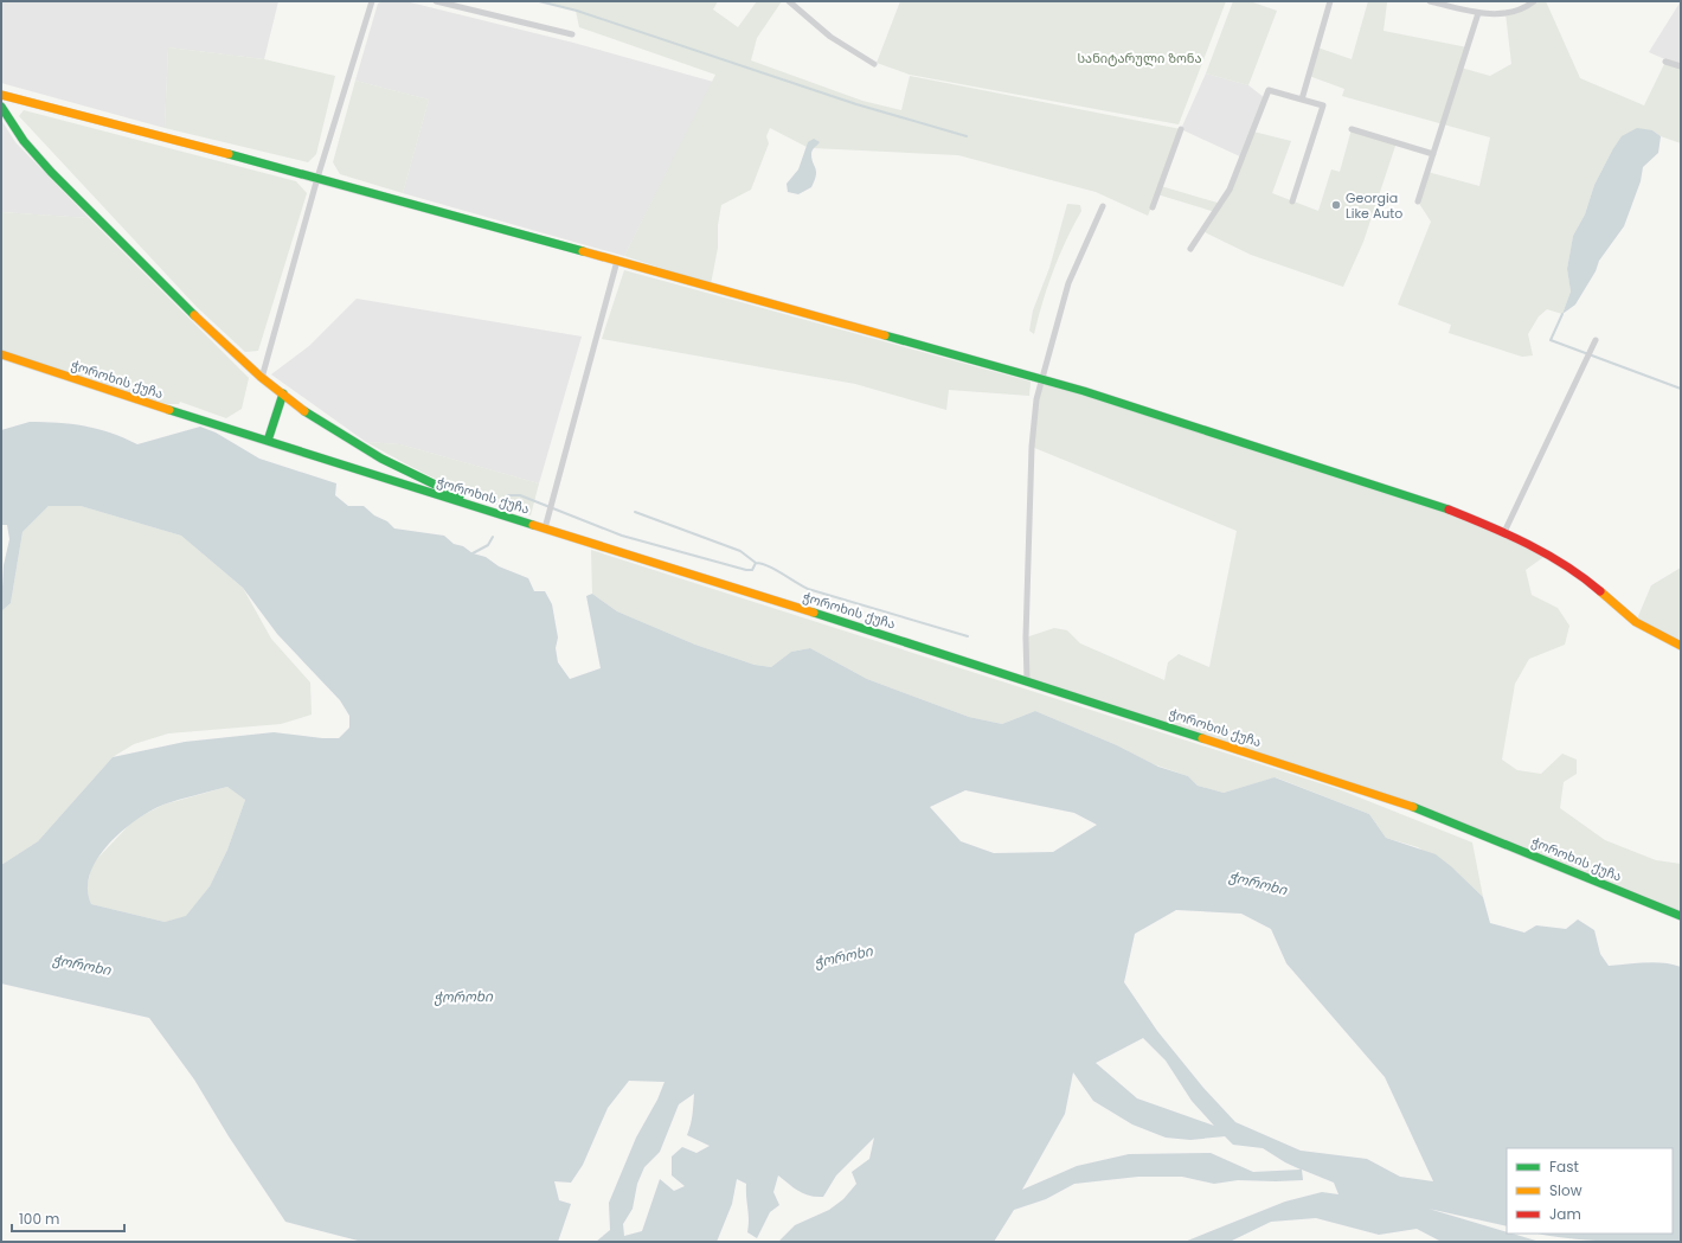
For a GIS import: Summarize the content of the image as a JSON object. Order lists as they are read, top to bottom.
{
  "streets": {
    "street": ["ჭოროხის ქუჩა"]
  },
  "water": ["ჭოროხი"],
  "parks": ["სანიტარული ზონა"],
  "places": ["Georgia Like Auto"],
  "legend": ["Fast", "Slow", "Jam"],
  "scale_bar": "100 m"
}
